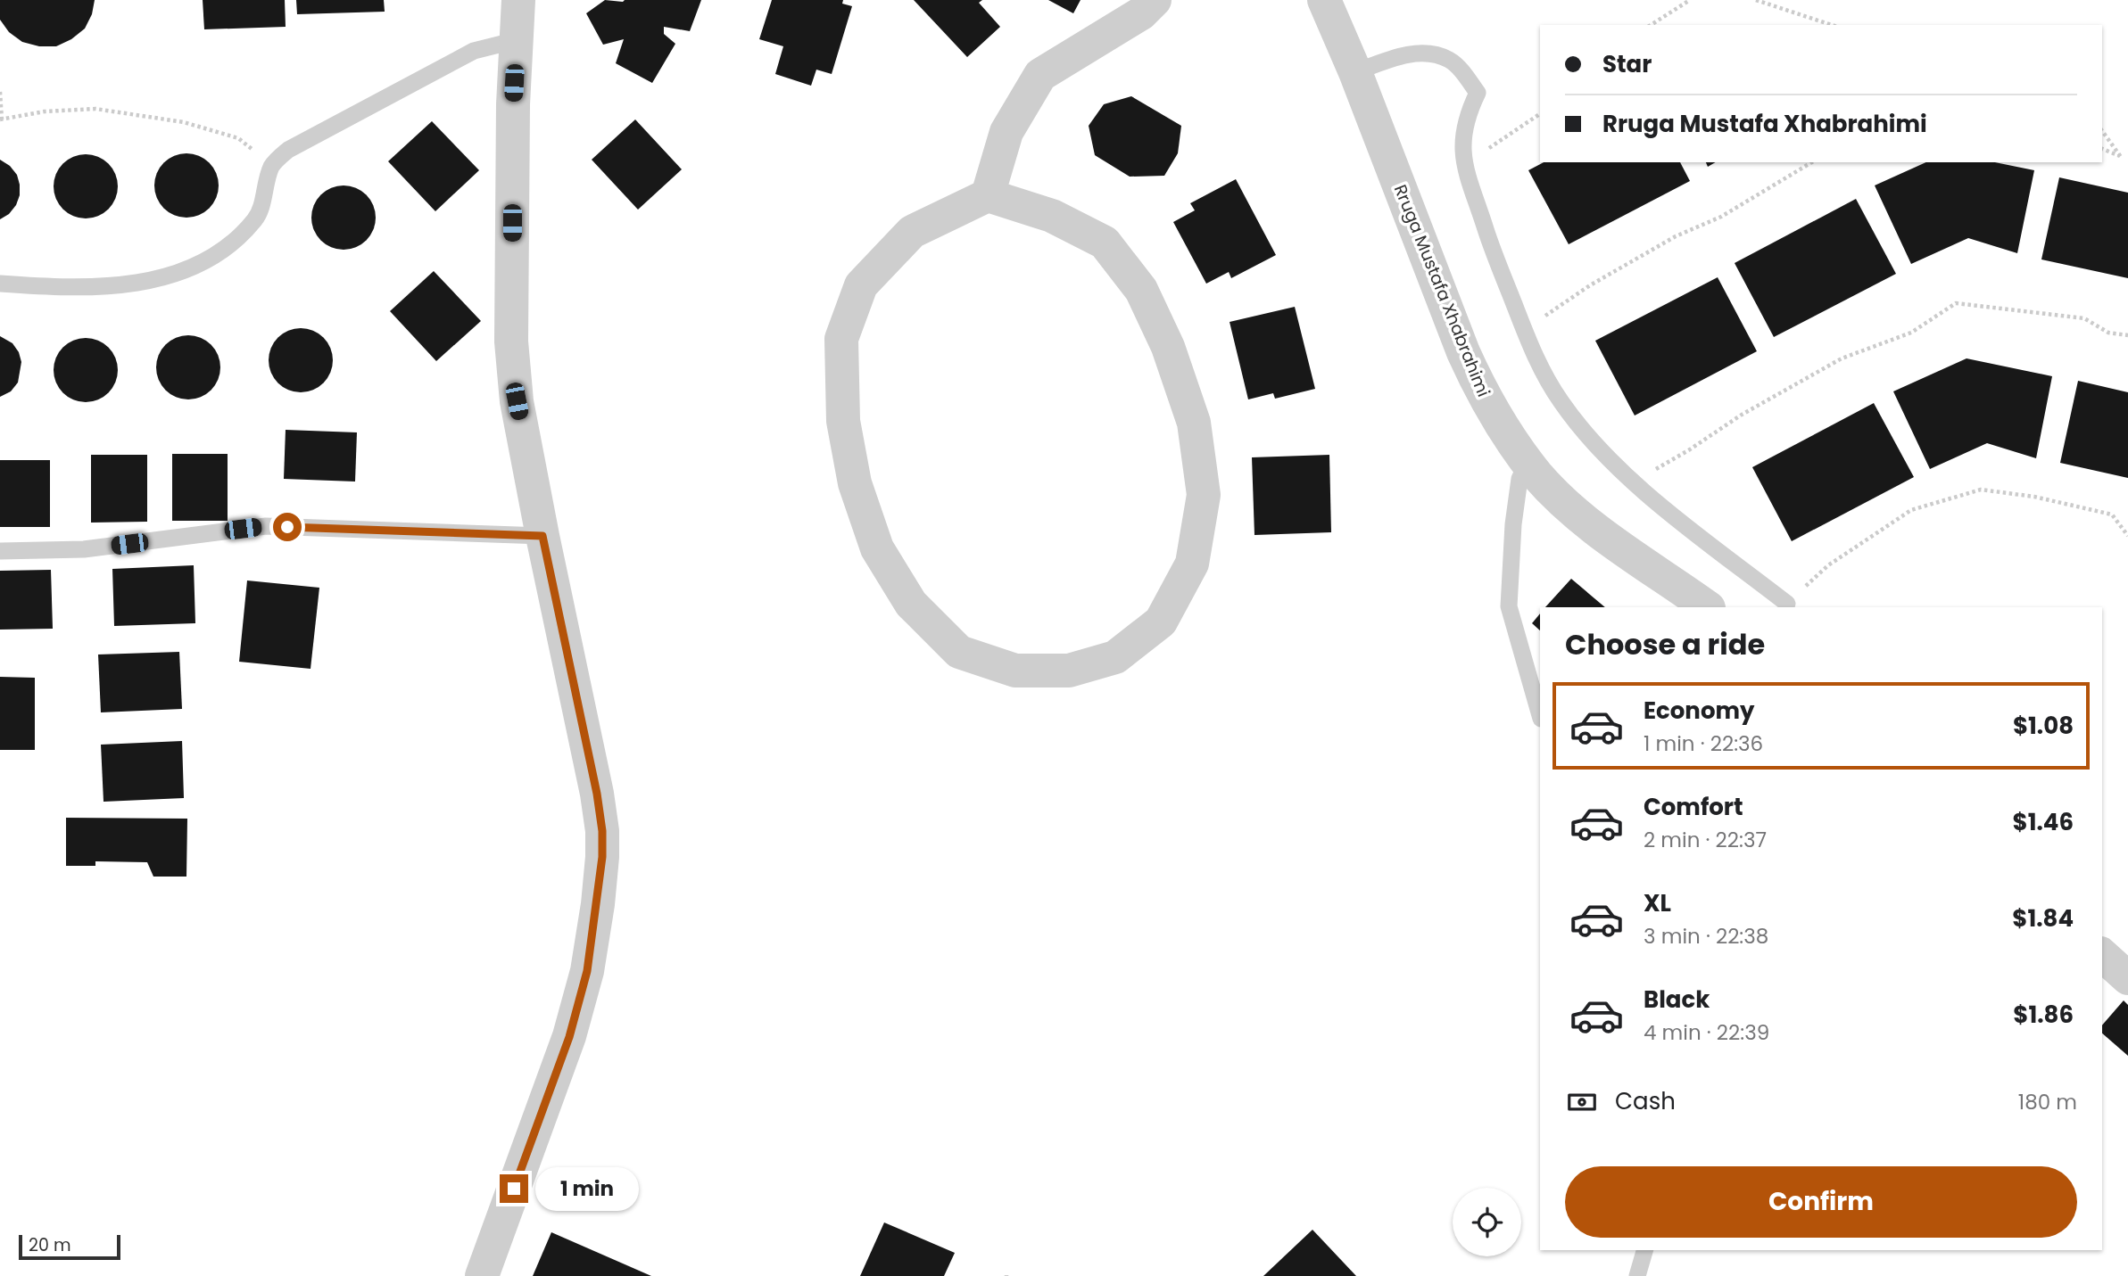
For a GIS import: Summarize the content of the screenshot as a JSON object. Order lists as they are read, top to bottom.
{
  "streets": {
    "street": ["Rruga Mustafa Xhabrahimi"]
  },
  "scale_bar": "20 m",
  "page": {
    "banner": ["Star", "Rruga Mustafa Xhabrahimi"],
    "heading": "Choose a ride",
    "list": [
      {
        "name": "Economy",
        "note": "1 min · 22:36",
        "value": "$1.08"
      },
      {
        "name": "Comfort",
        "note": "2 min · 22:37",
        "value": "$1.46"
      },
      {
        "name": "XL",
        "note": "3 min · 22:38",
        "value": "$1.84"
      },
      {
        "name": "Black",
        "note": "4 min · 22:39",
        "value": "$1.86"
      }
    ],
    "pay": ["Cash", "180 m"],
    "buttons": "Confirm",
    "bubble": "1 min",
    "scale": "20 m"
  }
}
